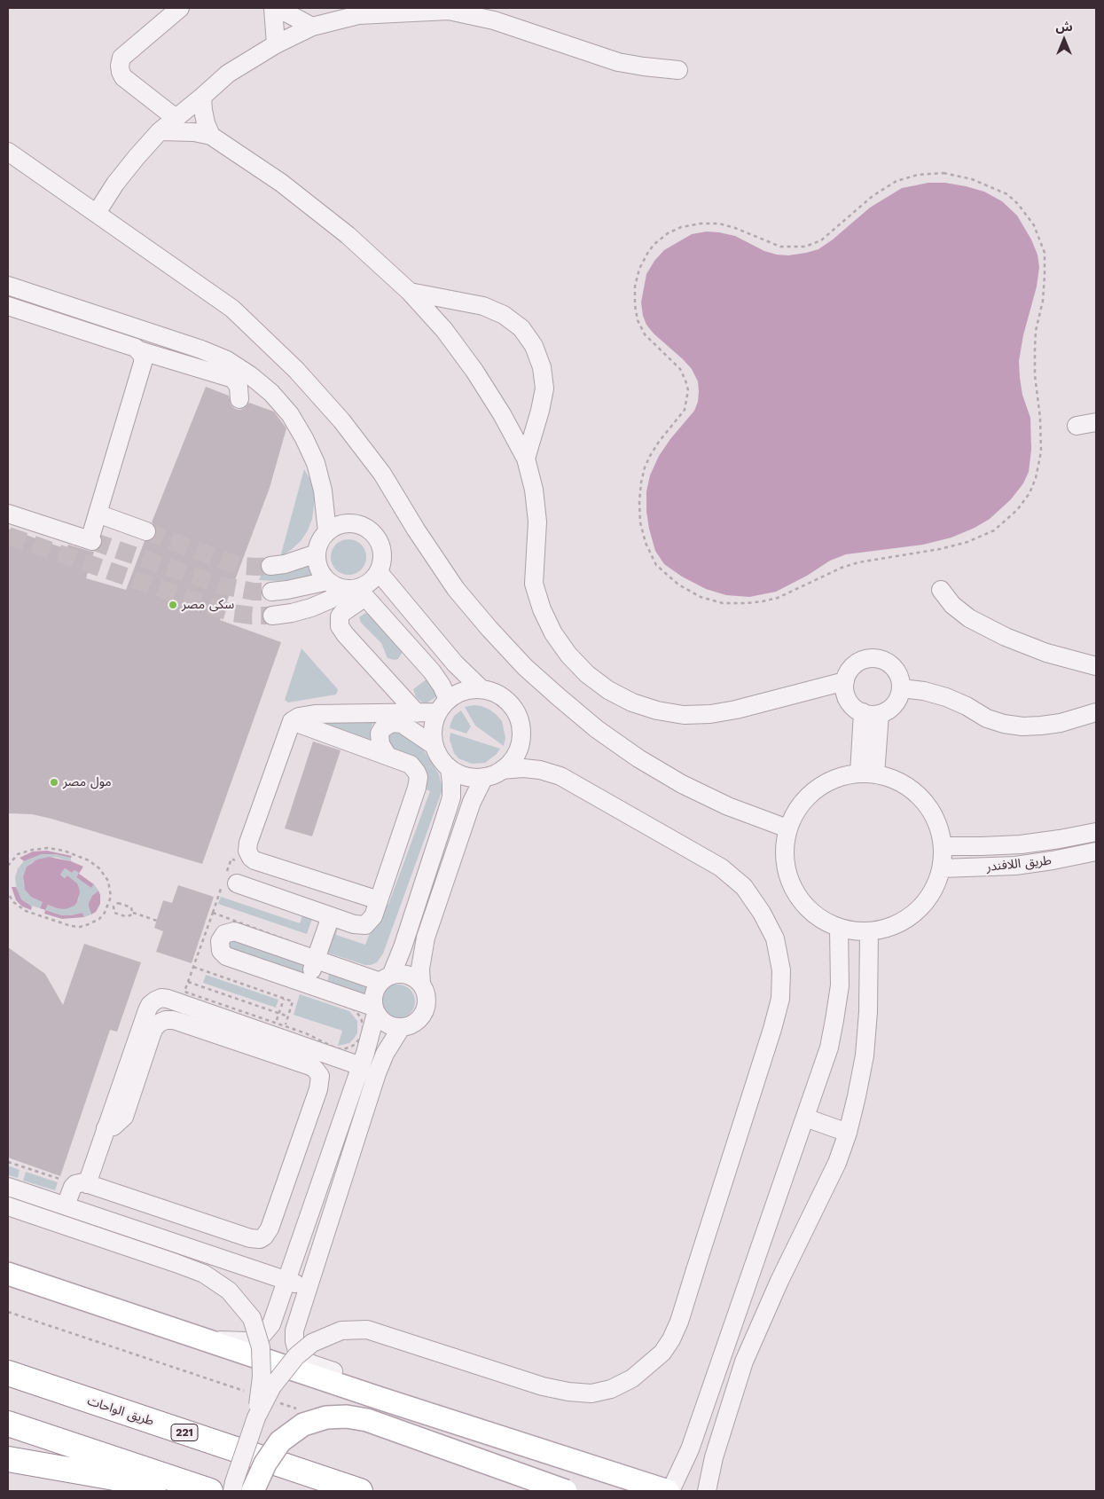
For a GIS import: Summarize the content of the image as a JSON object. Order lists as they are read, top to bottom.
{
  "streets": {
    "highway": ["طريق الواحات", "221"],
    "street": ["طريق اللافندر"]
  },
  "places": ["سكى مصر", "مول مصر"],
  "north": "top"
}
